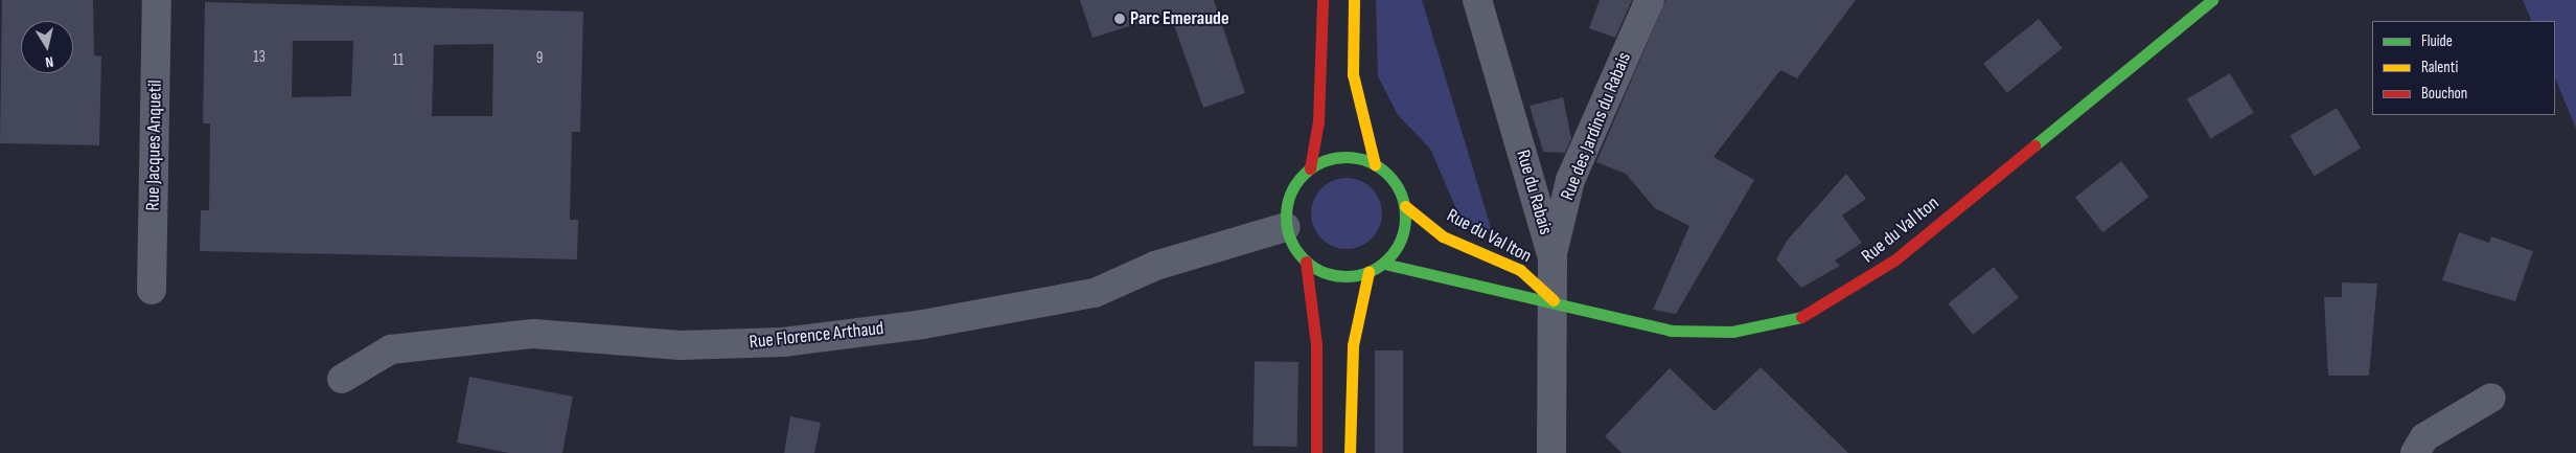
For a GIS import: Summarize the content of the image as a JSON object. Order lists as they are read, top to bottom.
{
  "streets": {
    "main road": ["Rue du Val Iton"],
    "street": [
      "Rue des Jardins du Rabais",
      "Rue Jacques Anquetil",
      "Rue du Rabais",
      "Rue Florence Arthaud"
    ]
  },
  "crossings": [
    ["Rue des Jardins du Rabais", "Rue du Rabais"],
    ["Rue du Rabais", "Rue du Val Iton"],
    ["Rue du Val Iton", "Rue Florence Arthaud"]
  ],
  "places": ["Parc Emeraude"],
  "house_numbers": ["13", "9", "11"],
  "legend": ["Fluide", "Ralenti", "Bouchon"],
  "north": "bottom"
}
